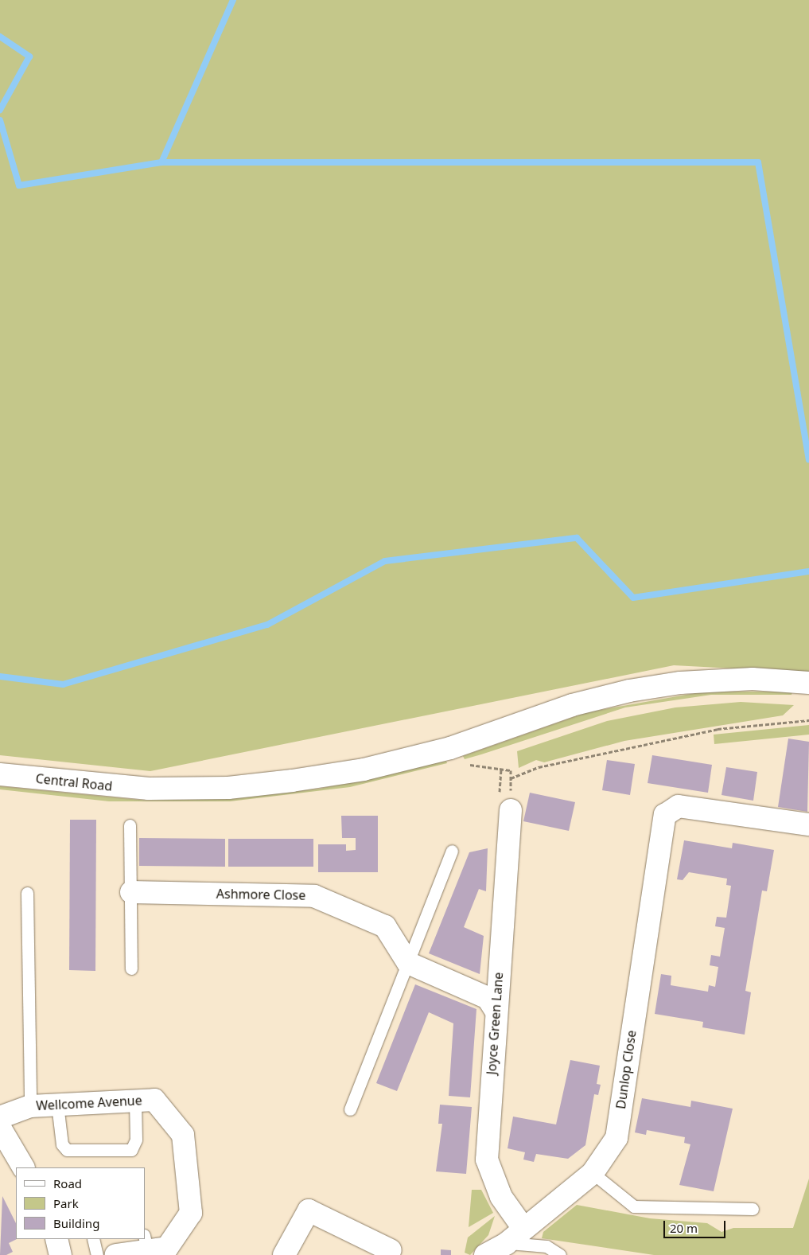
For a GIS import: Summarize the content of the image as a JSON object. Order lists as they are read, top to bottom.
{
  "streets": {
    "street": [
      "Central Road",
      "Ashmore Close",
      "Joyce Green Lane",
      "Dunlop Close",
      "Wellcome Avenue"
    ]
  },
  "crossings": [
    ["Joyce Green Lane", "Dunlop Close"]
  ],
  "legend": ["Road", "Park", "Building"],
  "scale_bar": "20 m"
}
